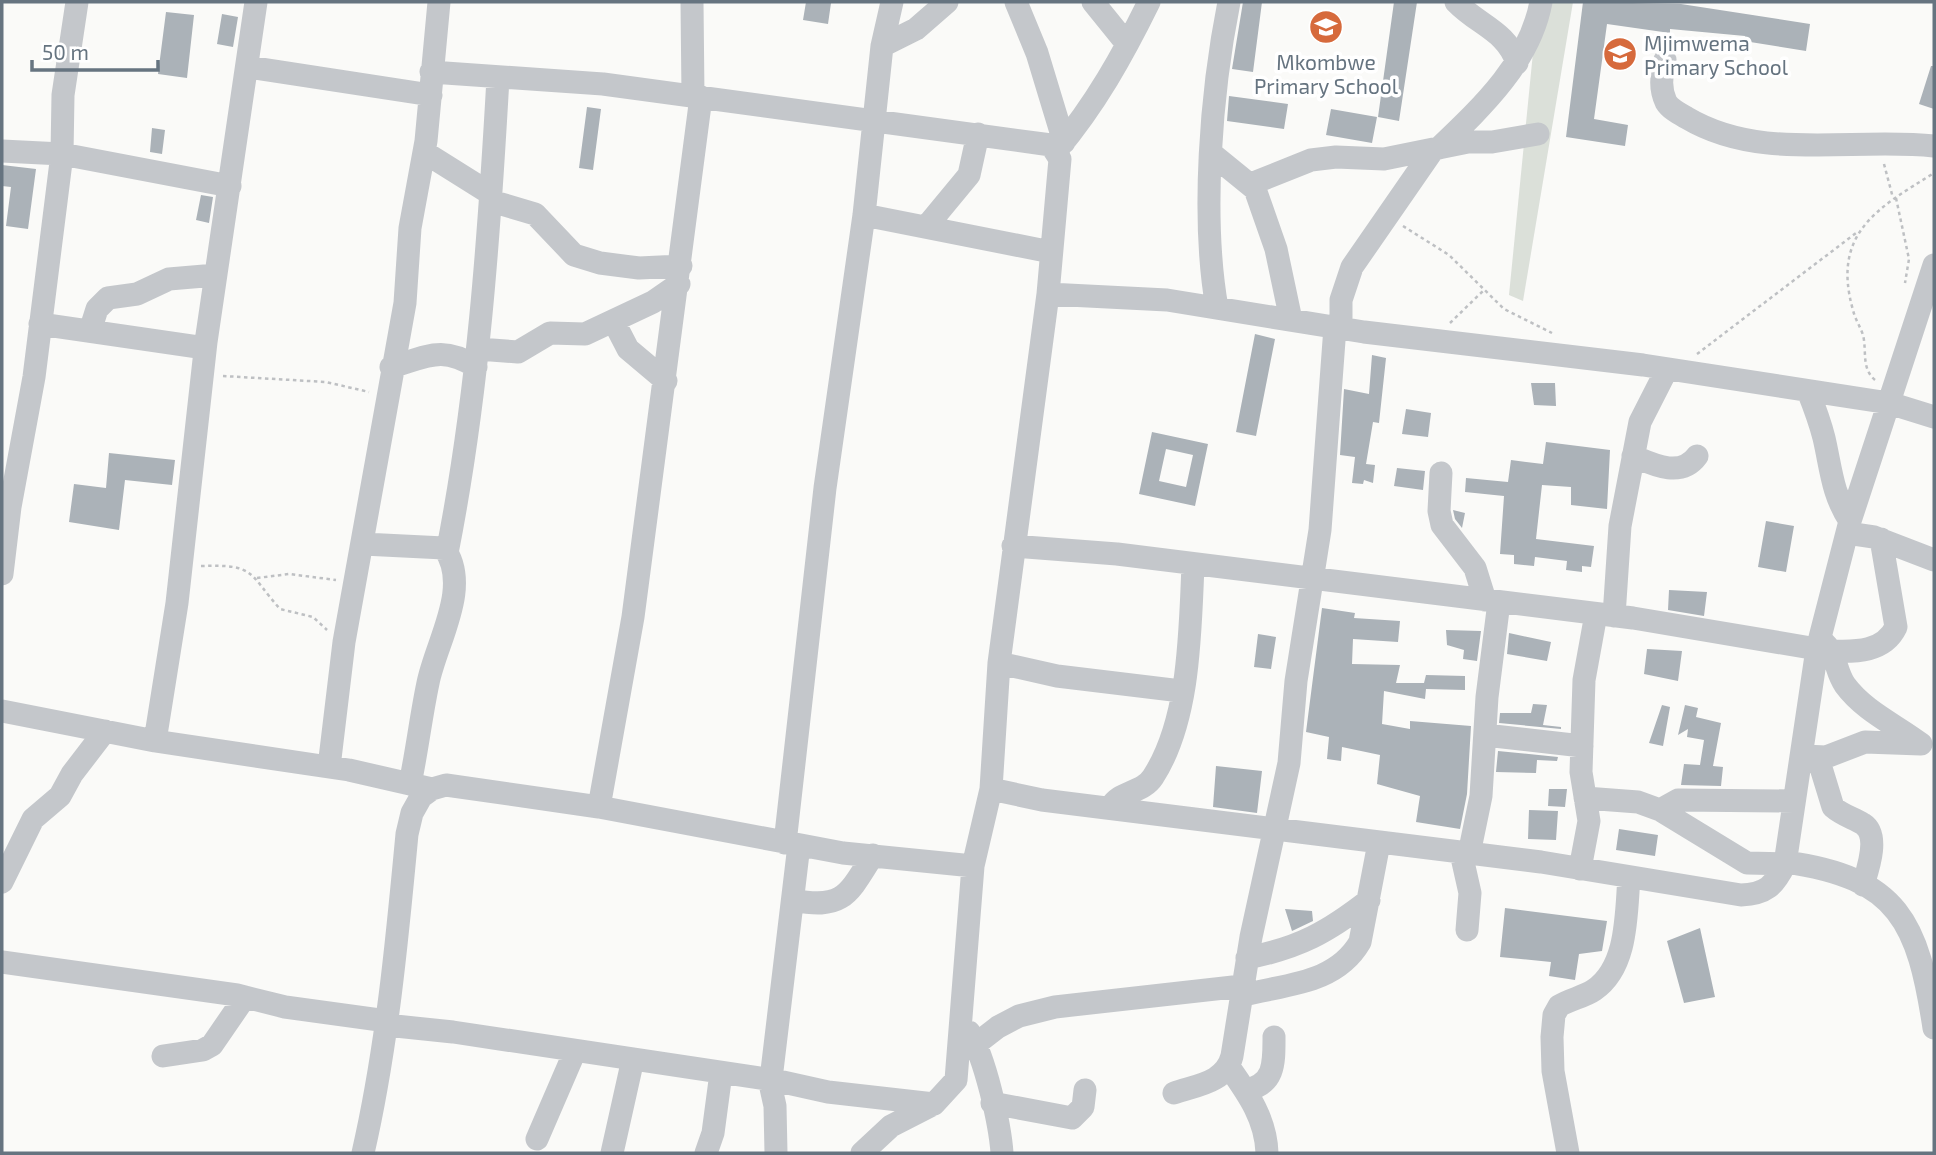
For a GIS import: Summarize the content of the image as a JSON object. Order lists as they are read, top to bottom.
{
  "places": {
    "school or university": ["Mkombwe Primary School", "Mjimwema Primary School"]
  },
  "scale_bar": "50 m"
}
